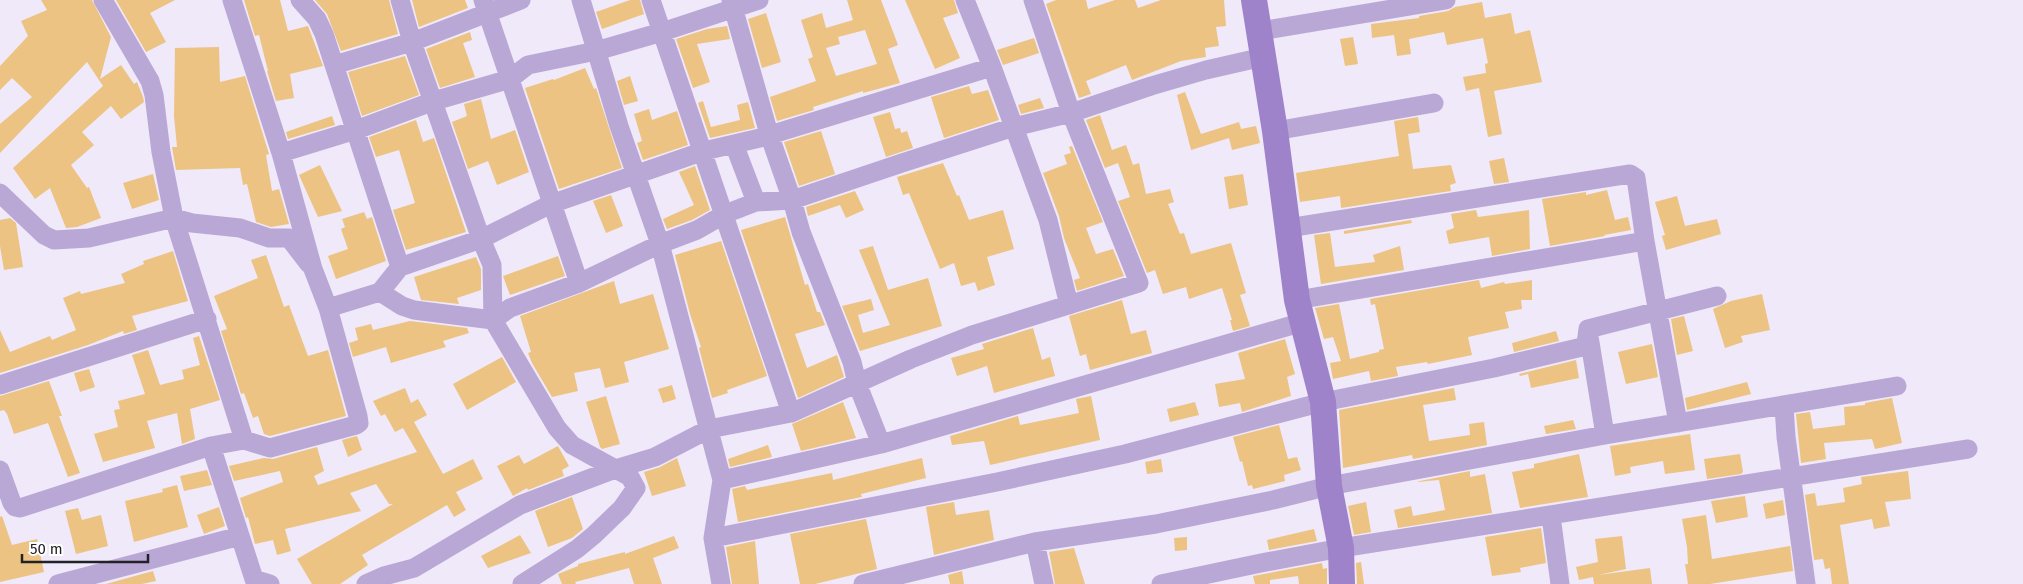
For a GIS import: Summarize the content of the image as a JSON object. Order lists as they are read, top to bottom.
{
  "scale_bar": "50 m"
}
